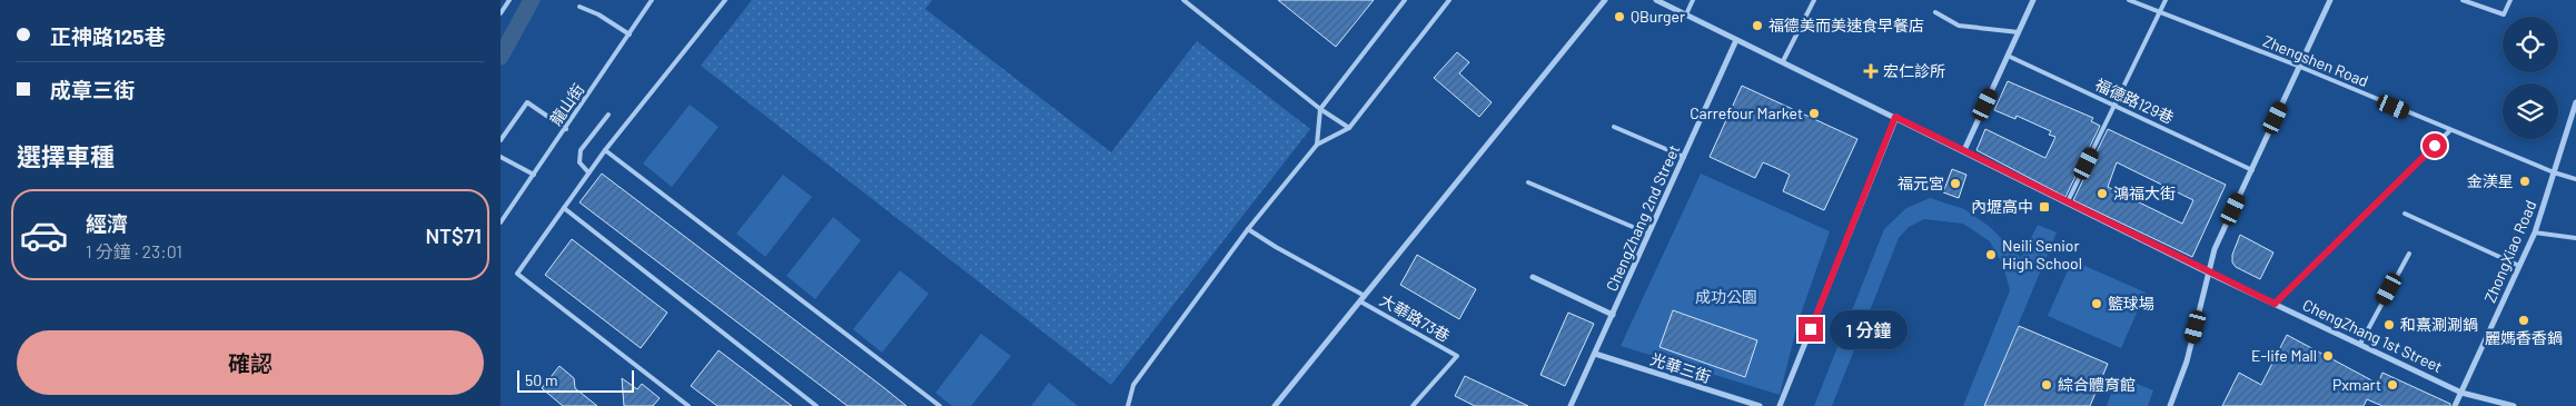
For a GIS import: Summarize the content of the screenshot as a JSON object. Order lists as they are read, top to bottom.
{
  "streets": {
    "street": [
      "ChengZhang 2nd Street",
      "ZhongXiao Road",
      "ChengZhang 1st Street",
      "光華三街"
    ],
    "lane": [
      "Zhengshen Road",
      "福德路129巷",
      "龍山街",
      "大華路73巷"
    ]
  },
  "crossings": [
    ["Zhengshen Road", "ZhongXiao Road"],
    ["ChengZhang 2nd Street", "ChengZhang 1st Street"],
    ["ChengZhang 2nd Street", "光華三街"],
    ["ZhongXiao Road", "ChengZhang 1st Street"]
  ],
  "parks": ["成功公園"],
  "places": {
    "other": [
      "QBurger",
      "福德美而美速食早餐店",
      "Carrefour Market",
      "金渼星",
      "福元宮",
      "鴻福大街",
      "Neili Senior High School",
      "籃球場",
      "麗媽香香鍋",
      "和熹涮涮鍋",
      "E-life Mall",
      "綜合體育館",
      "Pxmart"
    ],
    "health": ["宏仁診所"],
    "transit": ["內壢高中"]
  },
  "scale_bar": "50 m",
  "page": {
    "banner": ["正神路125巷", "成章三街"],
    "heading": "選擇車種",
    "list": [
      {
        "name": "經濟",
        "note": "1 分鐘 · 23:01",
        "value": "NT$71"
      }
    ],
    "bubble": "1 分鐘",
    "buttons": "確認",
    "scale": "50 m"
  }
}
